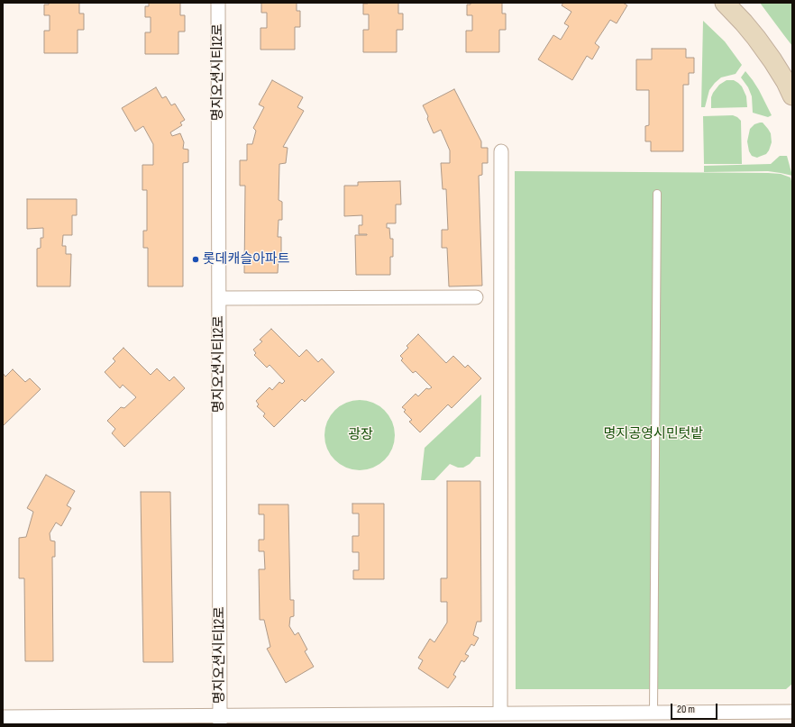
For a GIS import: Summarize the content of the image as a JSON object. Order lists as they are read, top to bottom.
{
  "streets": {
    "street": ["명지오션시티12로"]
  },
  "parks": ["명지공영시민텃밭", "광장"],
  "places": ["롯데캐슬아파트"],
  "scale_bar": "20 m"
}
